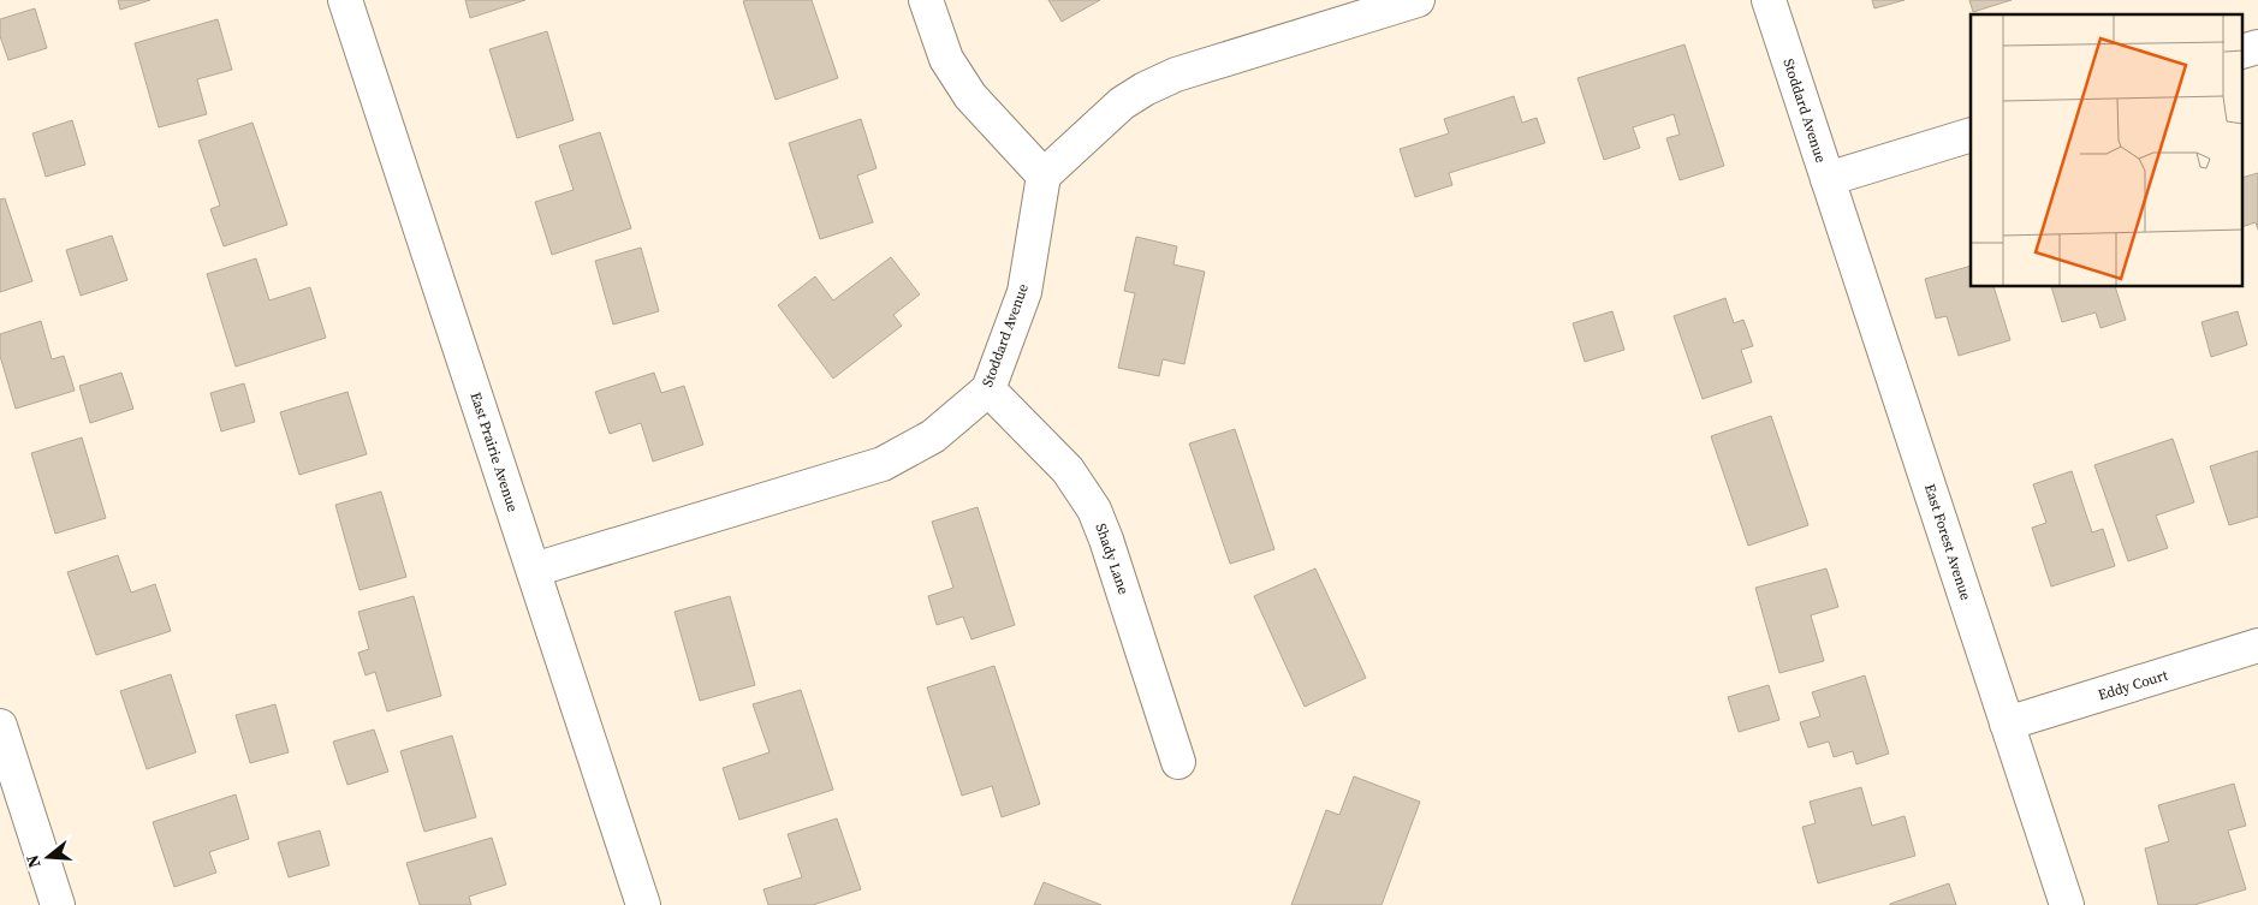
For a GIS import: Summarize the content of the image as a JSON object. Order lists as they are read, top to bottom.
{
  "streets": {
    "street": [
      "Stoddard Avenue",
      "East Prairie Avenue",
      "East Forest Avenue",
      "Shady Lane",
      "Eddy Court"
    ]
  },
  "crossings": [
    ["Stoddard Avenue", "East Prairie Avenue"],
    ["Stoddard Avenue", "East Forest Avenue"],
    ["Stoddard Avenue", "Shady Lane"],
    ["East Forest Avenue", "Eddy Court"]
  ],
  "north": "left"
}
